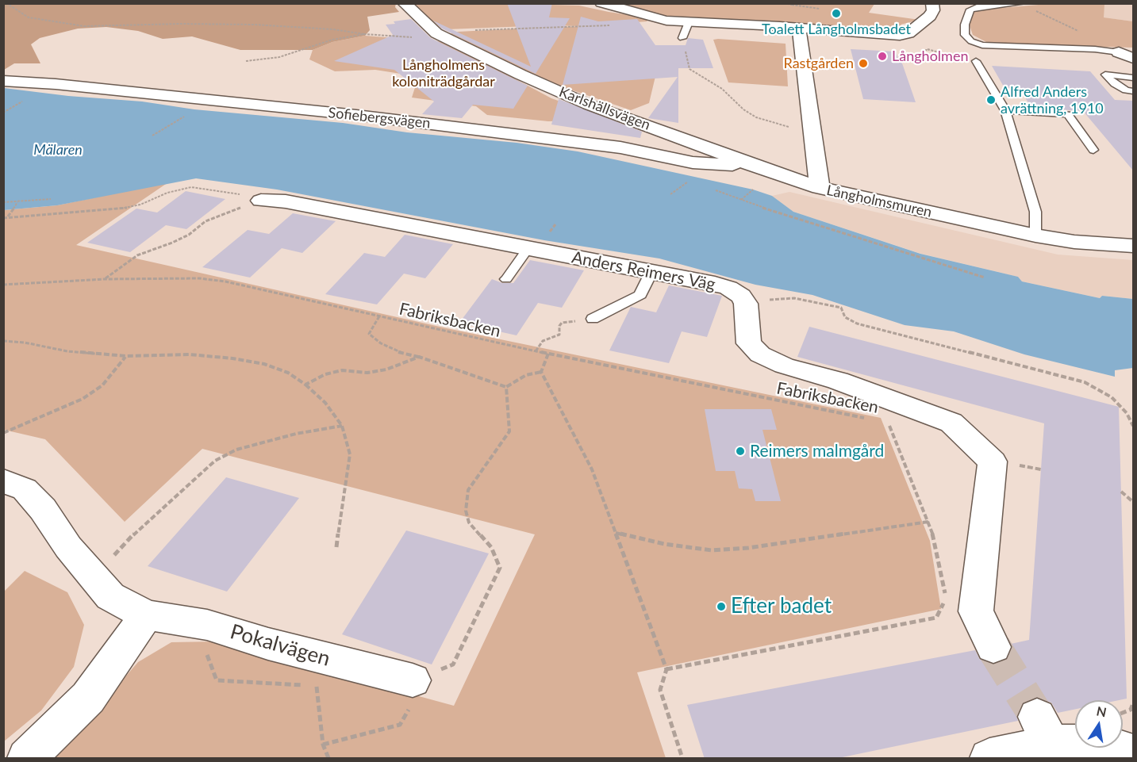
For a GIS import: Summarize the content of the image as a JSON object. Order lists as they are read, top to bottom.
{
  "streets": {
    "street": [
      "Karlshällsvägen",
      "Sofiebergsvägen",
      "Långholmsmuren",
      "Anders Reimers Väg",
      "Pokalvägen"
    ],
    "path": ["Fabriksbacken"]
  },
  "crossings": [
    ["Karlshällsvägen", "Sofiebergsvägen"],
    ["Karlshällsvägen", "Långholmsmuren"]
  ],
  "water": ["Mälaren"],
  "parks": ["Långholmens koloniträdgårdar"],
  "places": [
    "Toalett Långholmsbadet",
    "Långholmen",
    "Rastgården",
    "Alfred Anders avrättning, 1910",
    "Reimers malmgård",
    "Efter badet"
  ],
  "north": "top"
}
